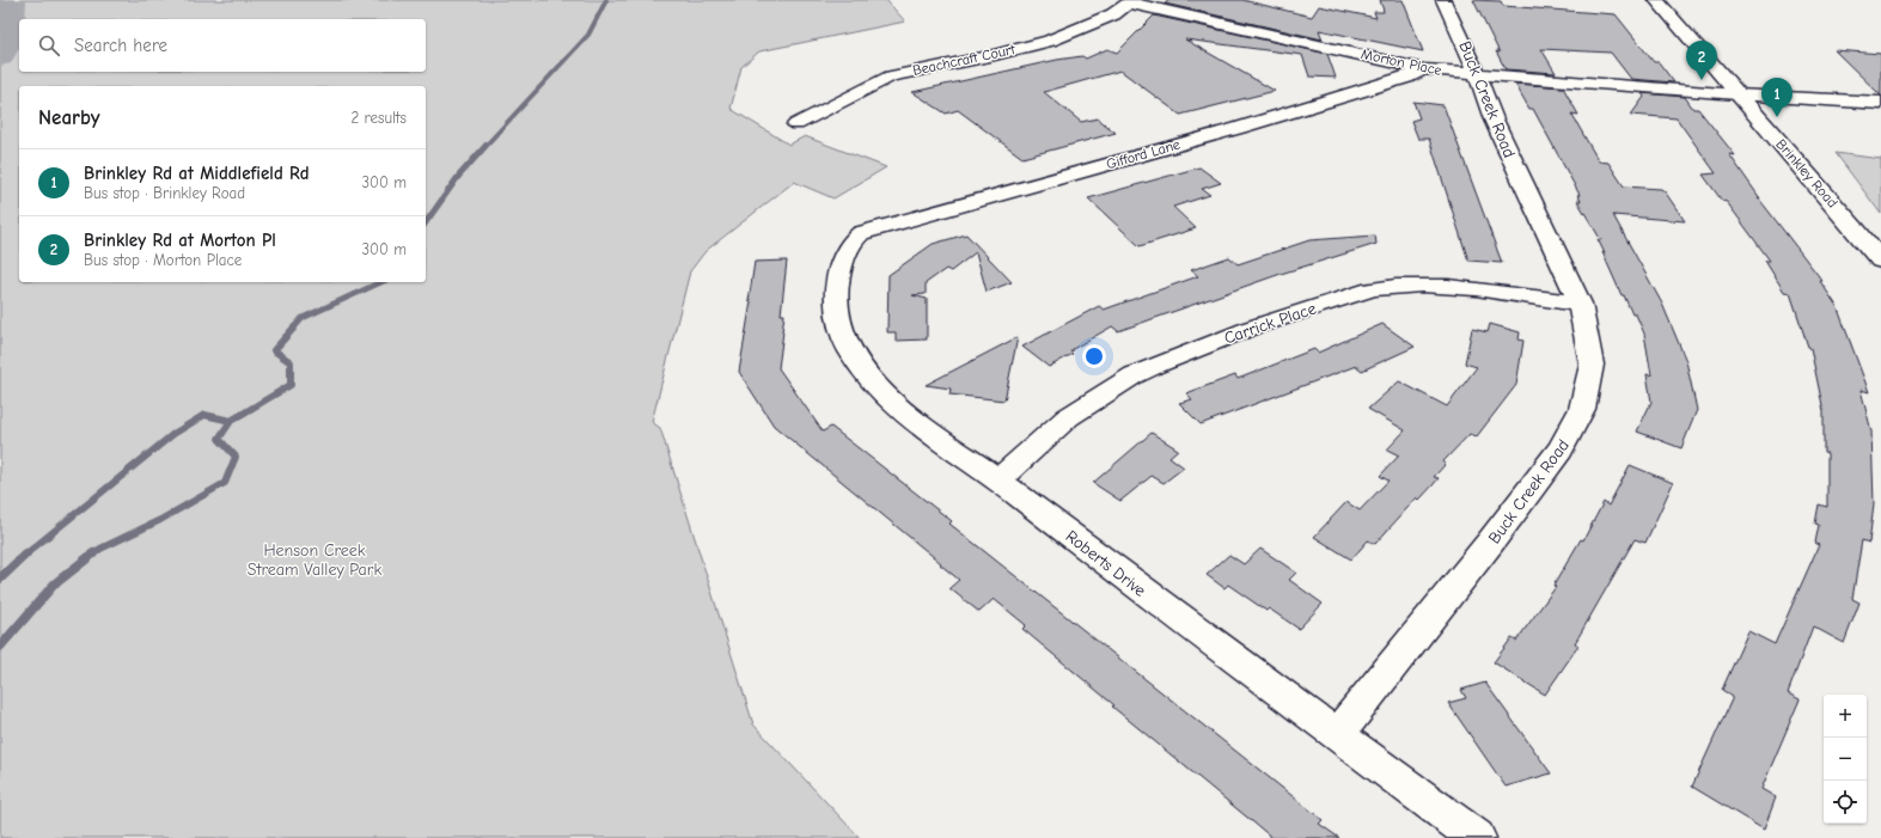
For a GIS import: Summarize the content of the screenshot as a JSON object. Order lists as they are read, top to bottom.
{
  "streets": {
    "street": [
      "Beachcraft Court",
      "Morton Place",
      "Buck Creek Road",
      "Gifford Lane",
      "Brinkley Road",
      "Carrick Place",
      "Roberts Drive"
    ]
  },
  "crossings": [
    ["Beachcraft Court", "Morton Place"],
    ["Morton Place", "Buck Creek Road"],
    ["Morton Place", "Gifford Lane"],
    ["Morton Place", "Brinkley Road"],
    ["Buck Creek Road", "Carrick Place"],
    ["Buck Creek Road", "Roberts Drive"],
    ["Gifford Lane", "Roberts Drive"],
    ["Carrick Place", "Roberts Drive"]
  ],
  "parks": ["Henson Creek Stream Valley Park"],
  "page": {
    "search": "Search here",
    "pins": ["2", "1"],
    "heading": ["Nearby", "2 results"],
    "list": [
      {
        "mark": "1",
        "name": "Brinkley Rd at Middlefield Rd",
        "note": "Bus stop · Brinkley Road",
        "value": "300 m"
      },
      {
        "mark": "2",
        "name": "Brinkley Rd at Morton Pl",
        "note": "Bus stop · Morton Place",
        "value": "300 m"
      }
    ],
    "map_buttons": ["+", "−"]
  }
}
